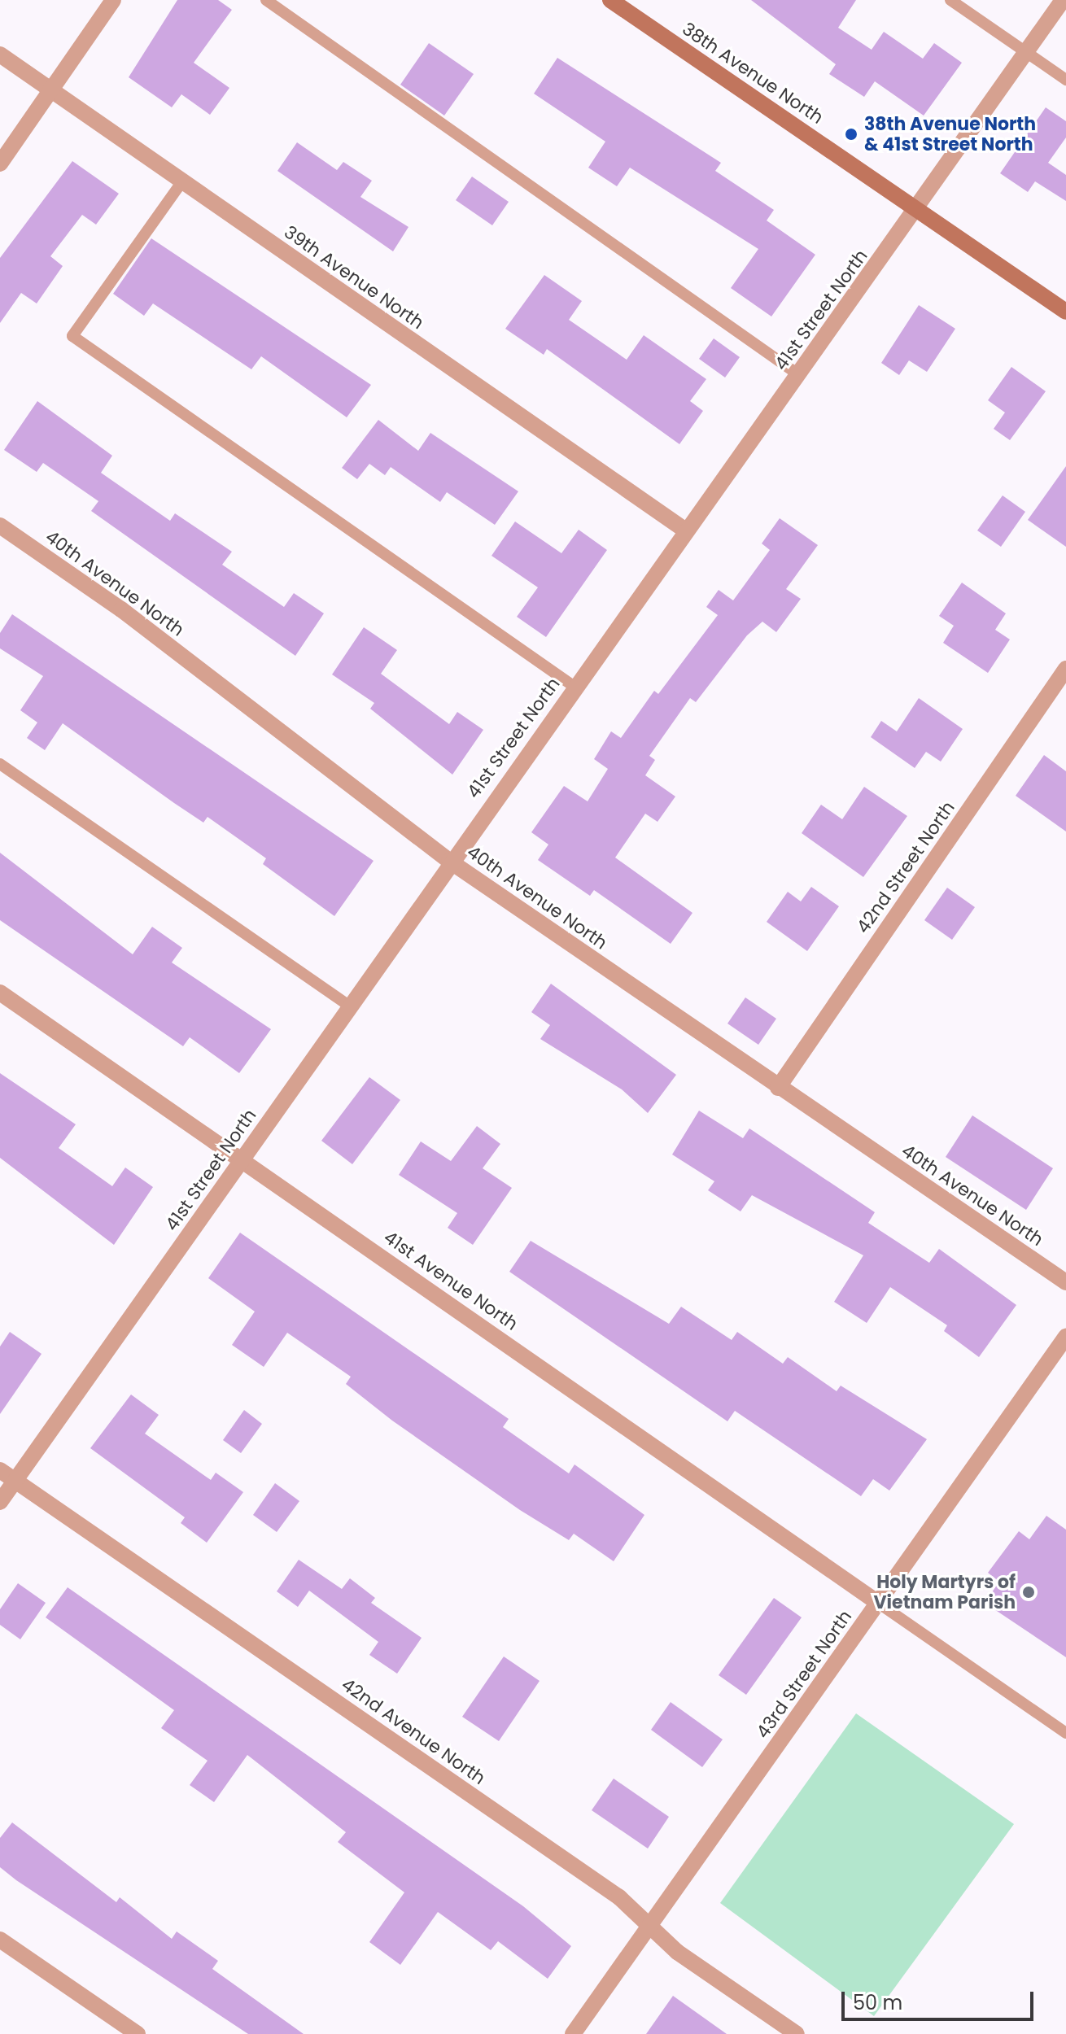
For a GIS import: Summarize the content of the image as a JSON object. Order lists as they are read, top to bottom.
{
  "streets": {
    "main road": ["38th Avenue North"],
    "street": [
      "39th Avenue North",
      "41st Street North",
      "40th Avenue North",
      "42nd Street North",
      "41st Avenue North",
      "43rd Street North",
      "42nd Avenue North"
    ]
  },
  "crossings": [
    ["38th Avenue North", "41st Street North"],
    ["39th Avenue North", "41st Street North"],
    ["41st Street North", "40th Avenue North"],
    ["41st Street North", "41st Avenue North"],
    ["41st Street North", "42nd Avenue North"],
    ["40th Avenue North", "42nd Street North"],
    ["41st Avenue North", "43rd Street North"],
    ["43rd Street North", "42nd Avenue North"]
  ],
  "places": ["38th Avenue North & 41st Street North", "Holy Martyrs of Vietnam Parish"],
  "scale_bar": "50 m"
}
